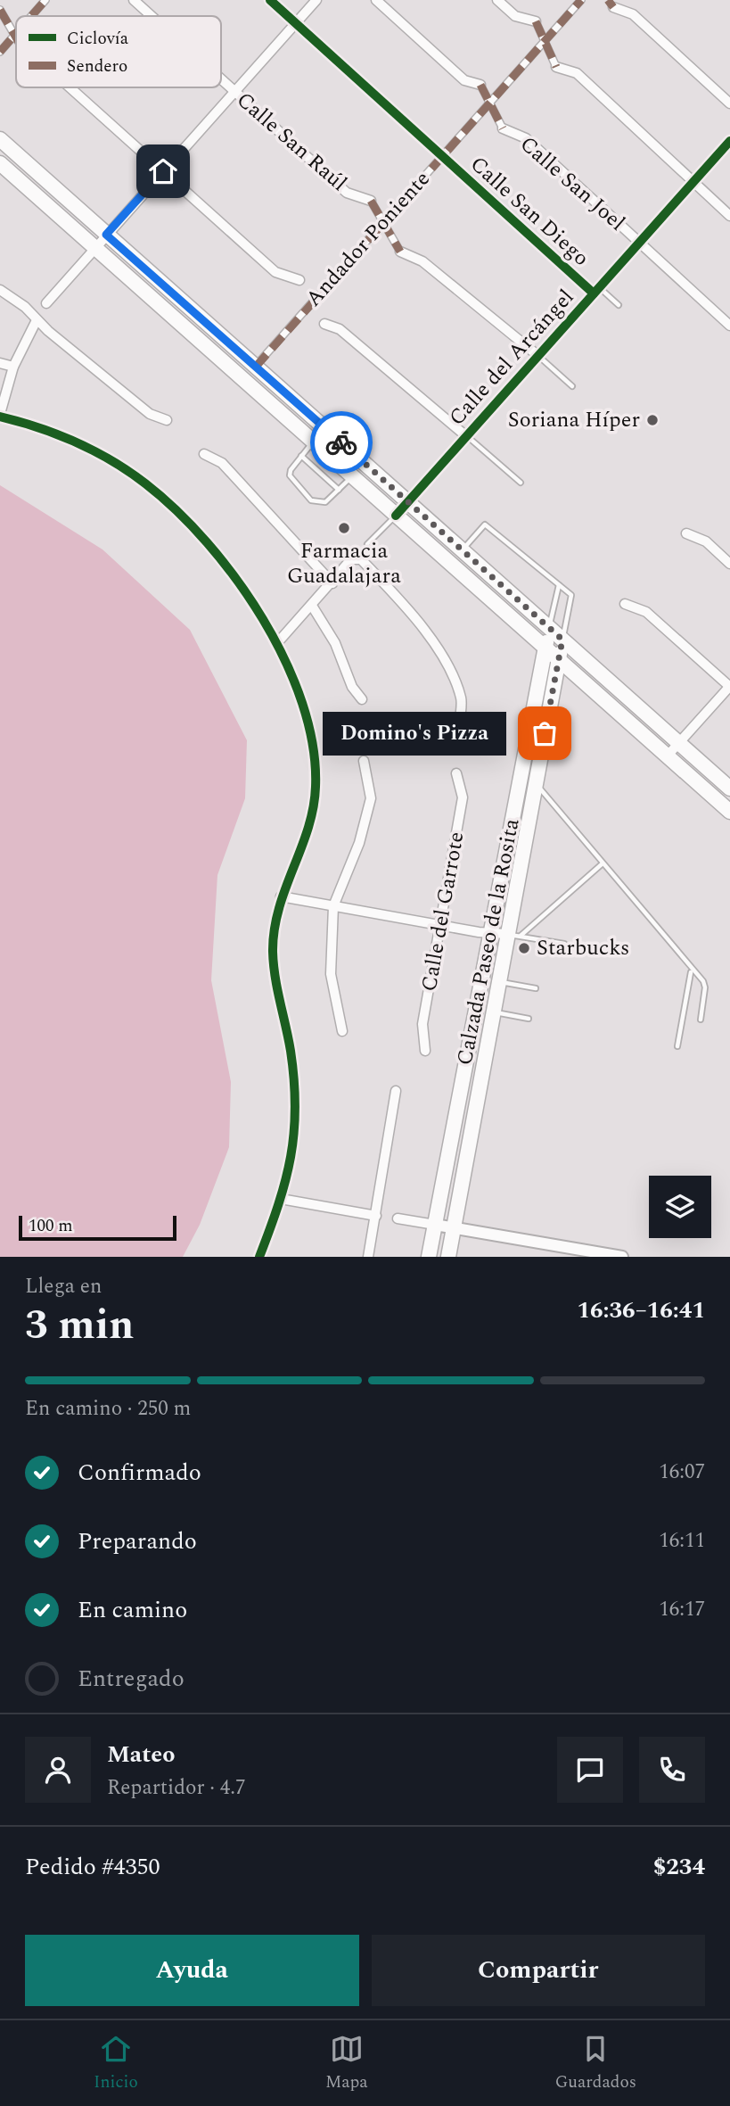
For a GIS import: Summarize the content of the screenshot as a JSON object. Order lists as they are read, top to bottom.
{
  "streets": {
    "main road": ["Calzada Paseo de la Rosita"],
    "street": [
      "Calle San Raúl",
      "Calle San Joel",
      "Calle San Diego",
      "Andador Poniente",
      "Calle del Arcángel",
      "Calle del Garrote"
    ]
  },
  "crossings": [
    ["Calle San Joel", "Calle del Arcángel"],
    ["Calle San Diego", "Andador Poniente"],
    ["Calle San Diego", "Calle del Arcángel"]
  ],
  "places": [
    "Soriana Híper",
    "Farmacia Guadalajara",
    "Domino's Pizza",
    "Starbucks"
  ],
  "legend": ["Ciclovía", "Sendero"],
  "scale_bar": "100 m",
  "page": {
    "bubble": "Domino's Pizza",
    "scale": "100 m",
    "heading": ["3 min", "Llega en", "16:36–16:41"],
    "panel": [
      "Mateo",
      "Repartidor · 4.7",
      "Pedido #4350",
      "$234"
    ],
    "bar": "En camino · 250 m",
    "list": [
      ["Confirmado", "16:07"],
      ["Preparando", "16:11"],
      ["En camino", "16:17"],
      "Entregado"
    ],
    "buttons": ["Ayuda", "Compartir"],
    "tabs": ["Inicio", "Mapa", "Guardados"]
  }
}
